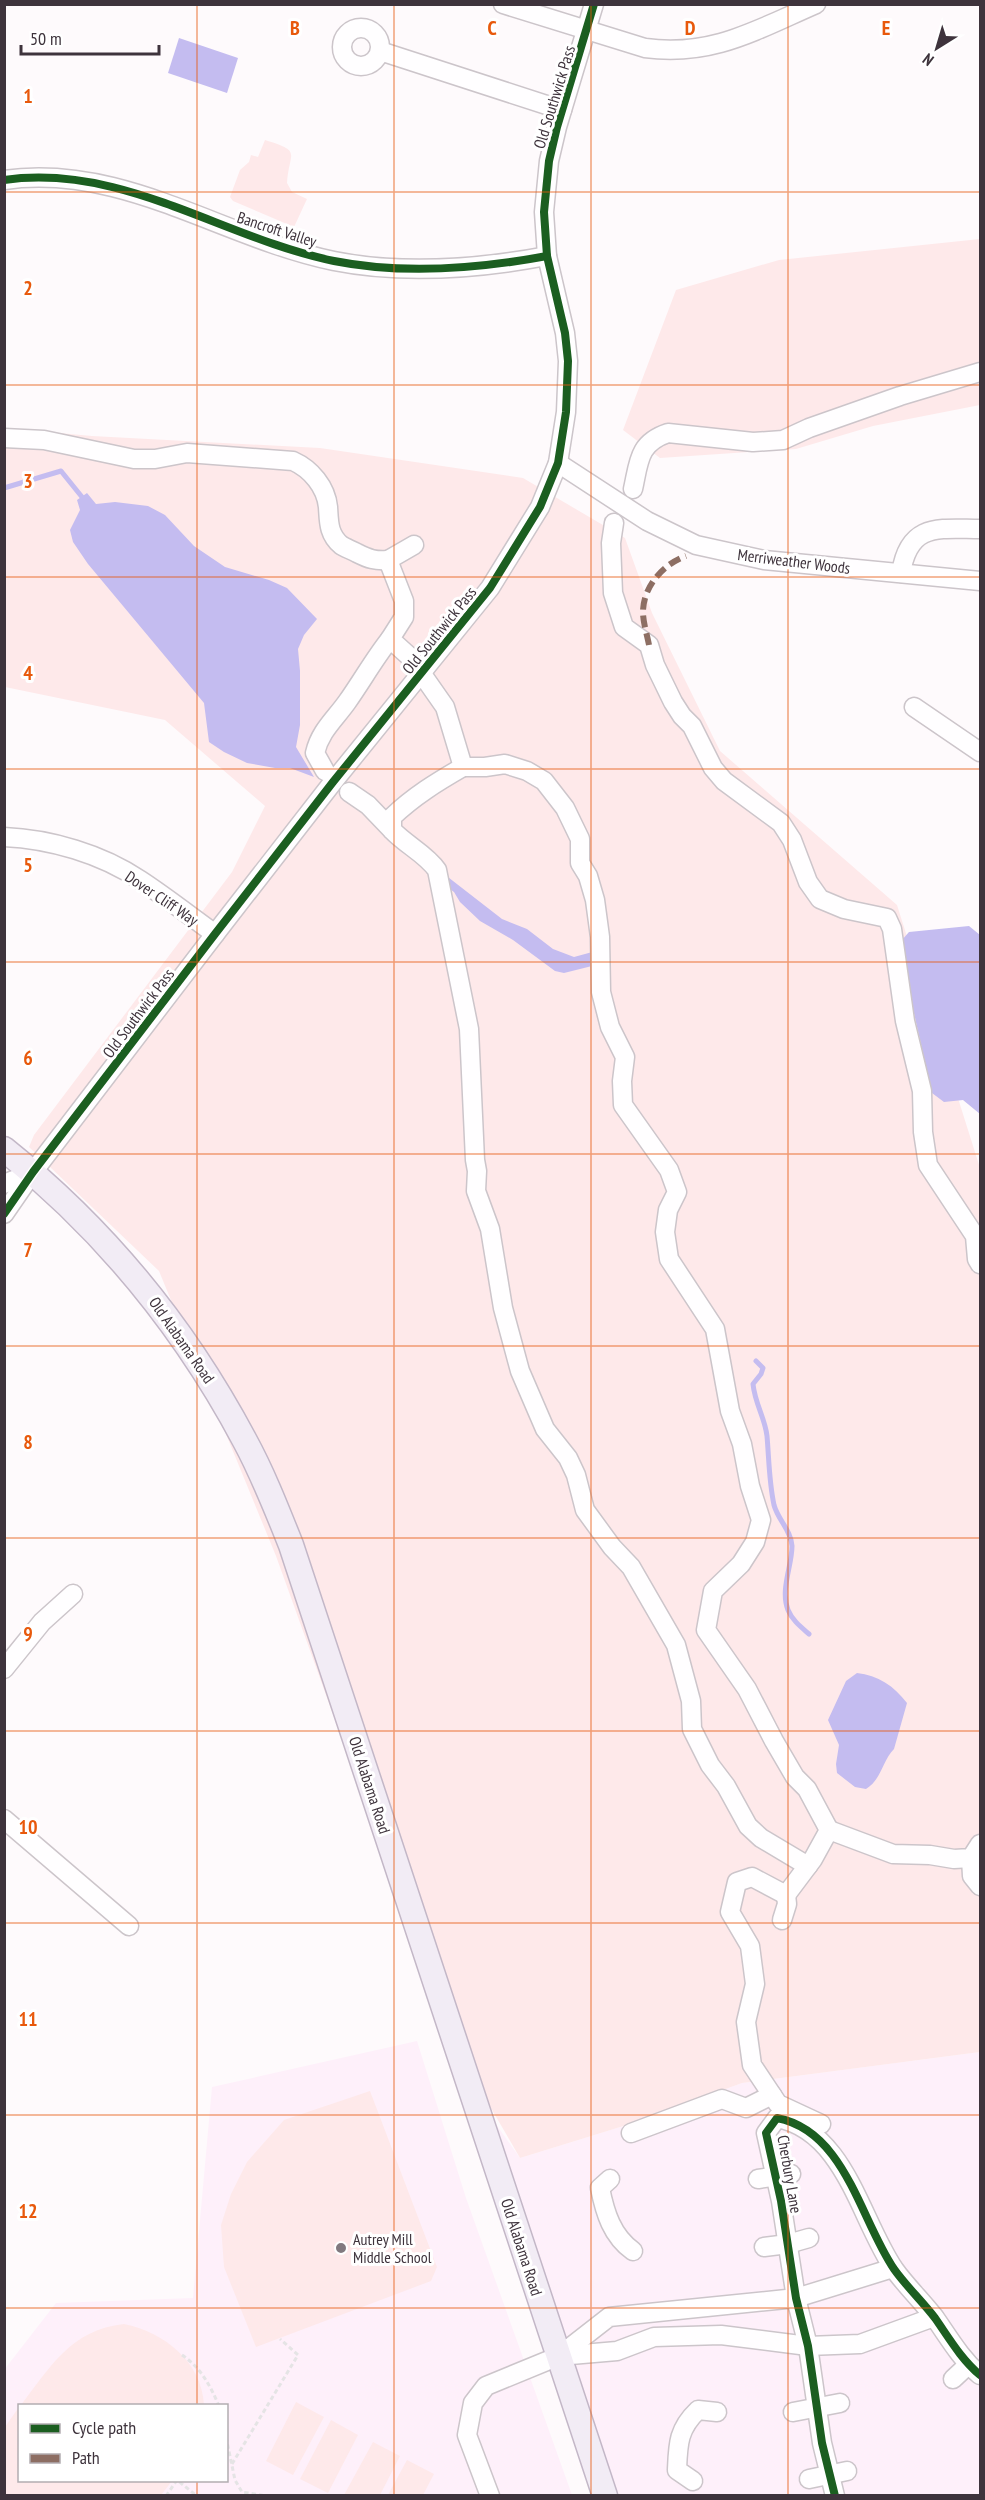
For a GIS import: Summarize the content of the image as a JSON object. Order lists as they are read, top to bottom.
{
  "streets": {
    "main road": ["Old Alabama Road"],
    "street": [
      "Old Southwick Pass",
      "Bancroft Valley",
      "Merriweather Woods",
      "Dover Cliff Way",
      "Cherbury Lane"
    ]
  },
  "crossings": [
    ["Old Southwick Pass", "Bancroft Valley"],
    ["Old Southwick Pass", "Merriweather Woods"],
    ["Old Southwick Pass", "Dover Cliff Way"],
    ["Old Southwick Pass", "Old Alabama Road"]
  ],
  "places": ["Autrey Mill Middle School"],
  "legend": ["Cycle path", "Path"],
  "scale_bar": "50 m",
  "north": "bottom left",
  "grid": {
    "columns": [
      "B",
      "C",
      "D",
      "E"
    ],
    "rows": [
      "1",
      "2",
      "3",
      "4",
      "5",
      "6",
      "7",
      "8",
      "9",
      "10",
      "11",
      "12"
    ]
  }
}
